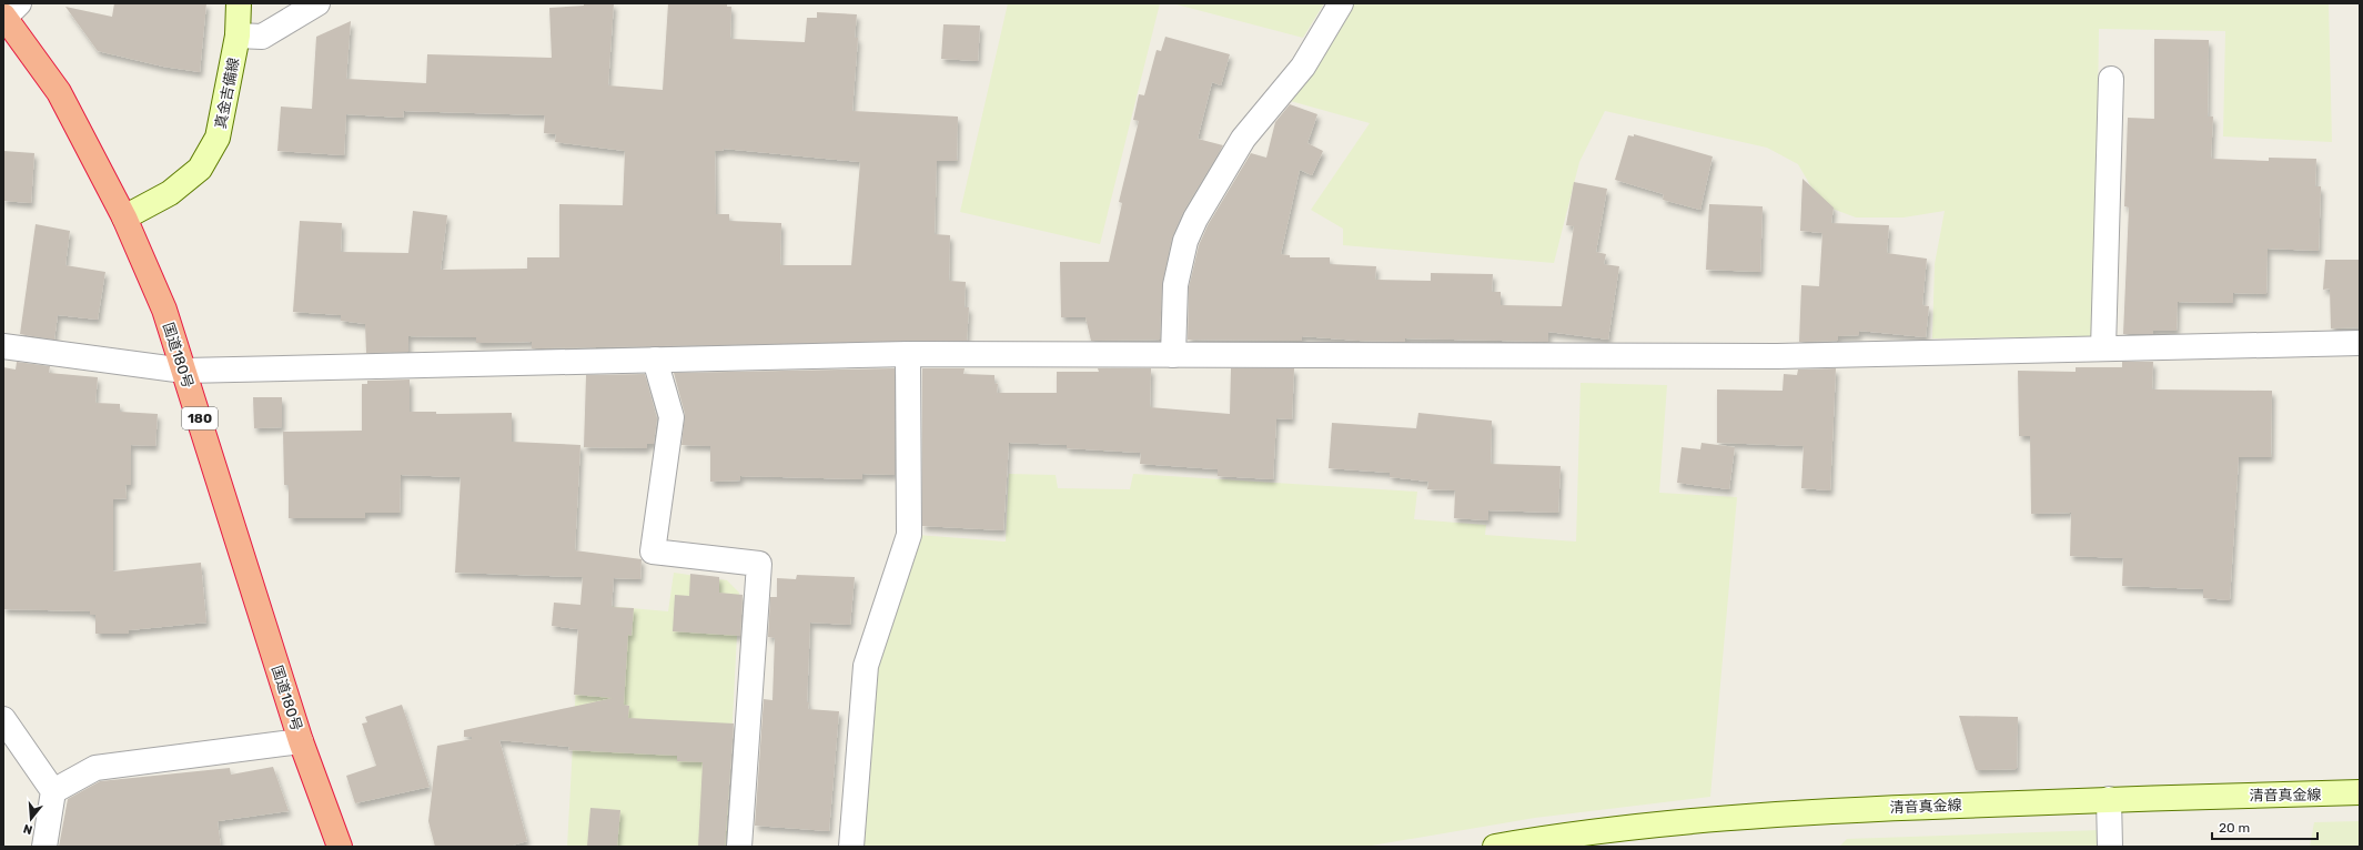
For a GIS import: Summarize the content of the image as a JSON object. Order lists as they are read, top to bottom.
{
  "streets": {
    "highway": ["国道180号", "180"],
    "main road": ["真金吉備線", "清音真金線"]
  },
  "crossings": [
    ["真金吉備線", "国道180号"]
  ],
  "scale_bar": "20 m",
  "north": "bottom"
}
